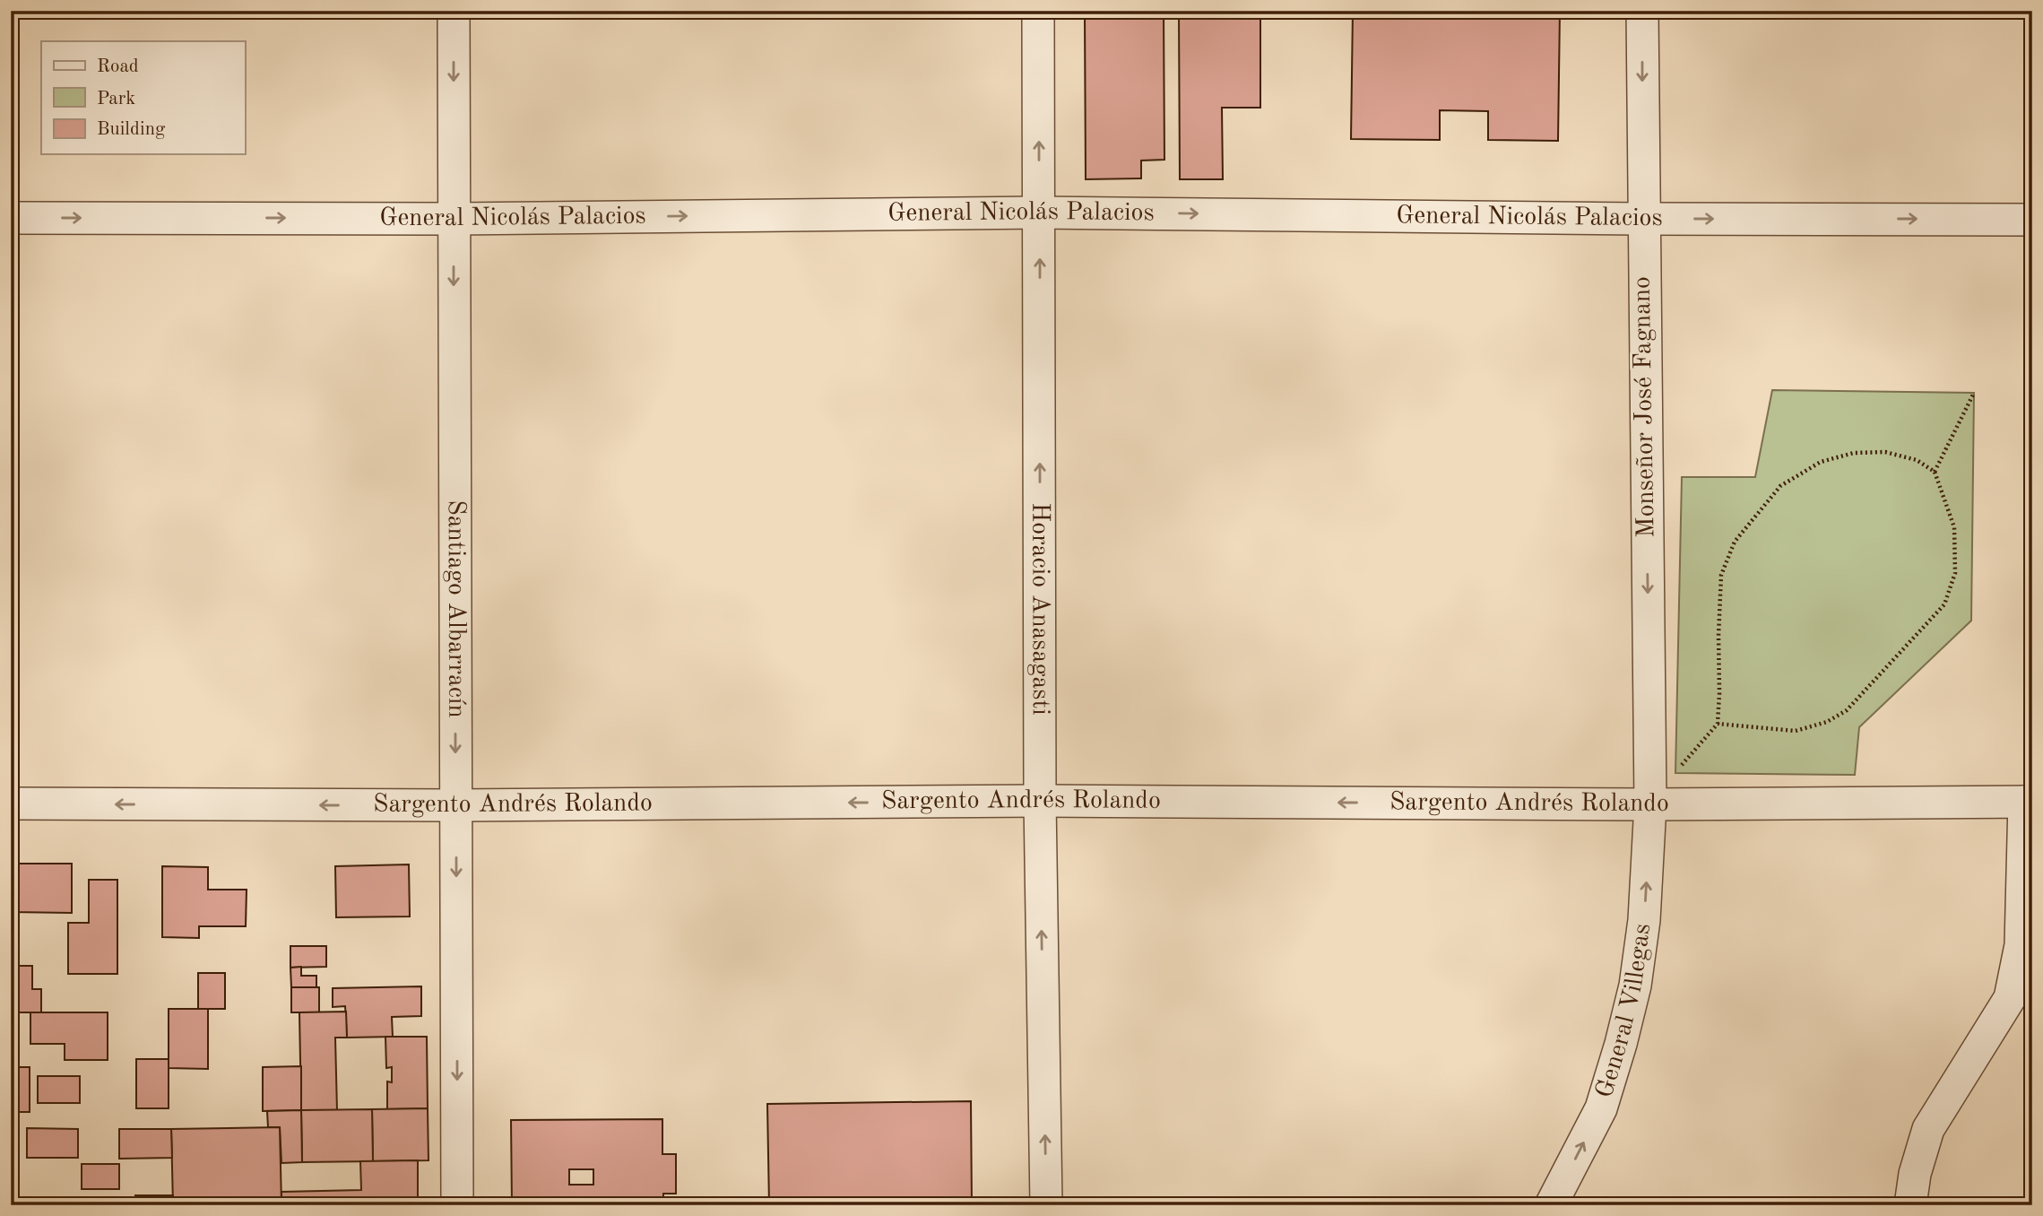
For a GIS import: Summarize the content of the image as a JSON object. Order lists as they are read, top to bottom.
{
  "streets": {
    "street": [
      "General Nicolás Palacios",
      "Monseñor José Fagnano",
      "Santiago Albarracín",
      "Horacio Anasagasti",
      "Sargento Andrés Rolando",
      "General Villegas"
    ]
  },
  "crossings": [
    ["General Nicolás Palacios", "Monseñor José Fagnano"],
    ["General Nicolás Palacios", "Santiago Albarracín"],
    ["General Nicolás Palacios", "Horacio Anasagasti"],
    ["Monseñor José Fagnano", "Sargento Andrés Rolando"],
    ["Monseñor José Fagnano", "General Villegas"],
    ["Santiago Albarracín", "Sargento Andrés Rolando"],
    ["Horacio Anasagasti", "Sargento Andrés Rolando"],
    ["Sargento Andrés Rolando", "General Villegas"]
  ],
  "one_way": [
    "General Nicolás Palacios",
    "Monseñor José Fagnano",
    "Santiago Albarracín",
    "Horacio Anasagasti",
    "Sargento Andrés Rolando",
    "General Villegas"
  ],
  "legend": ["Road", "Park", "Building"]
}
